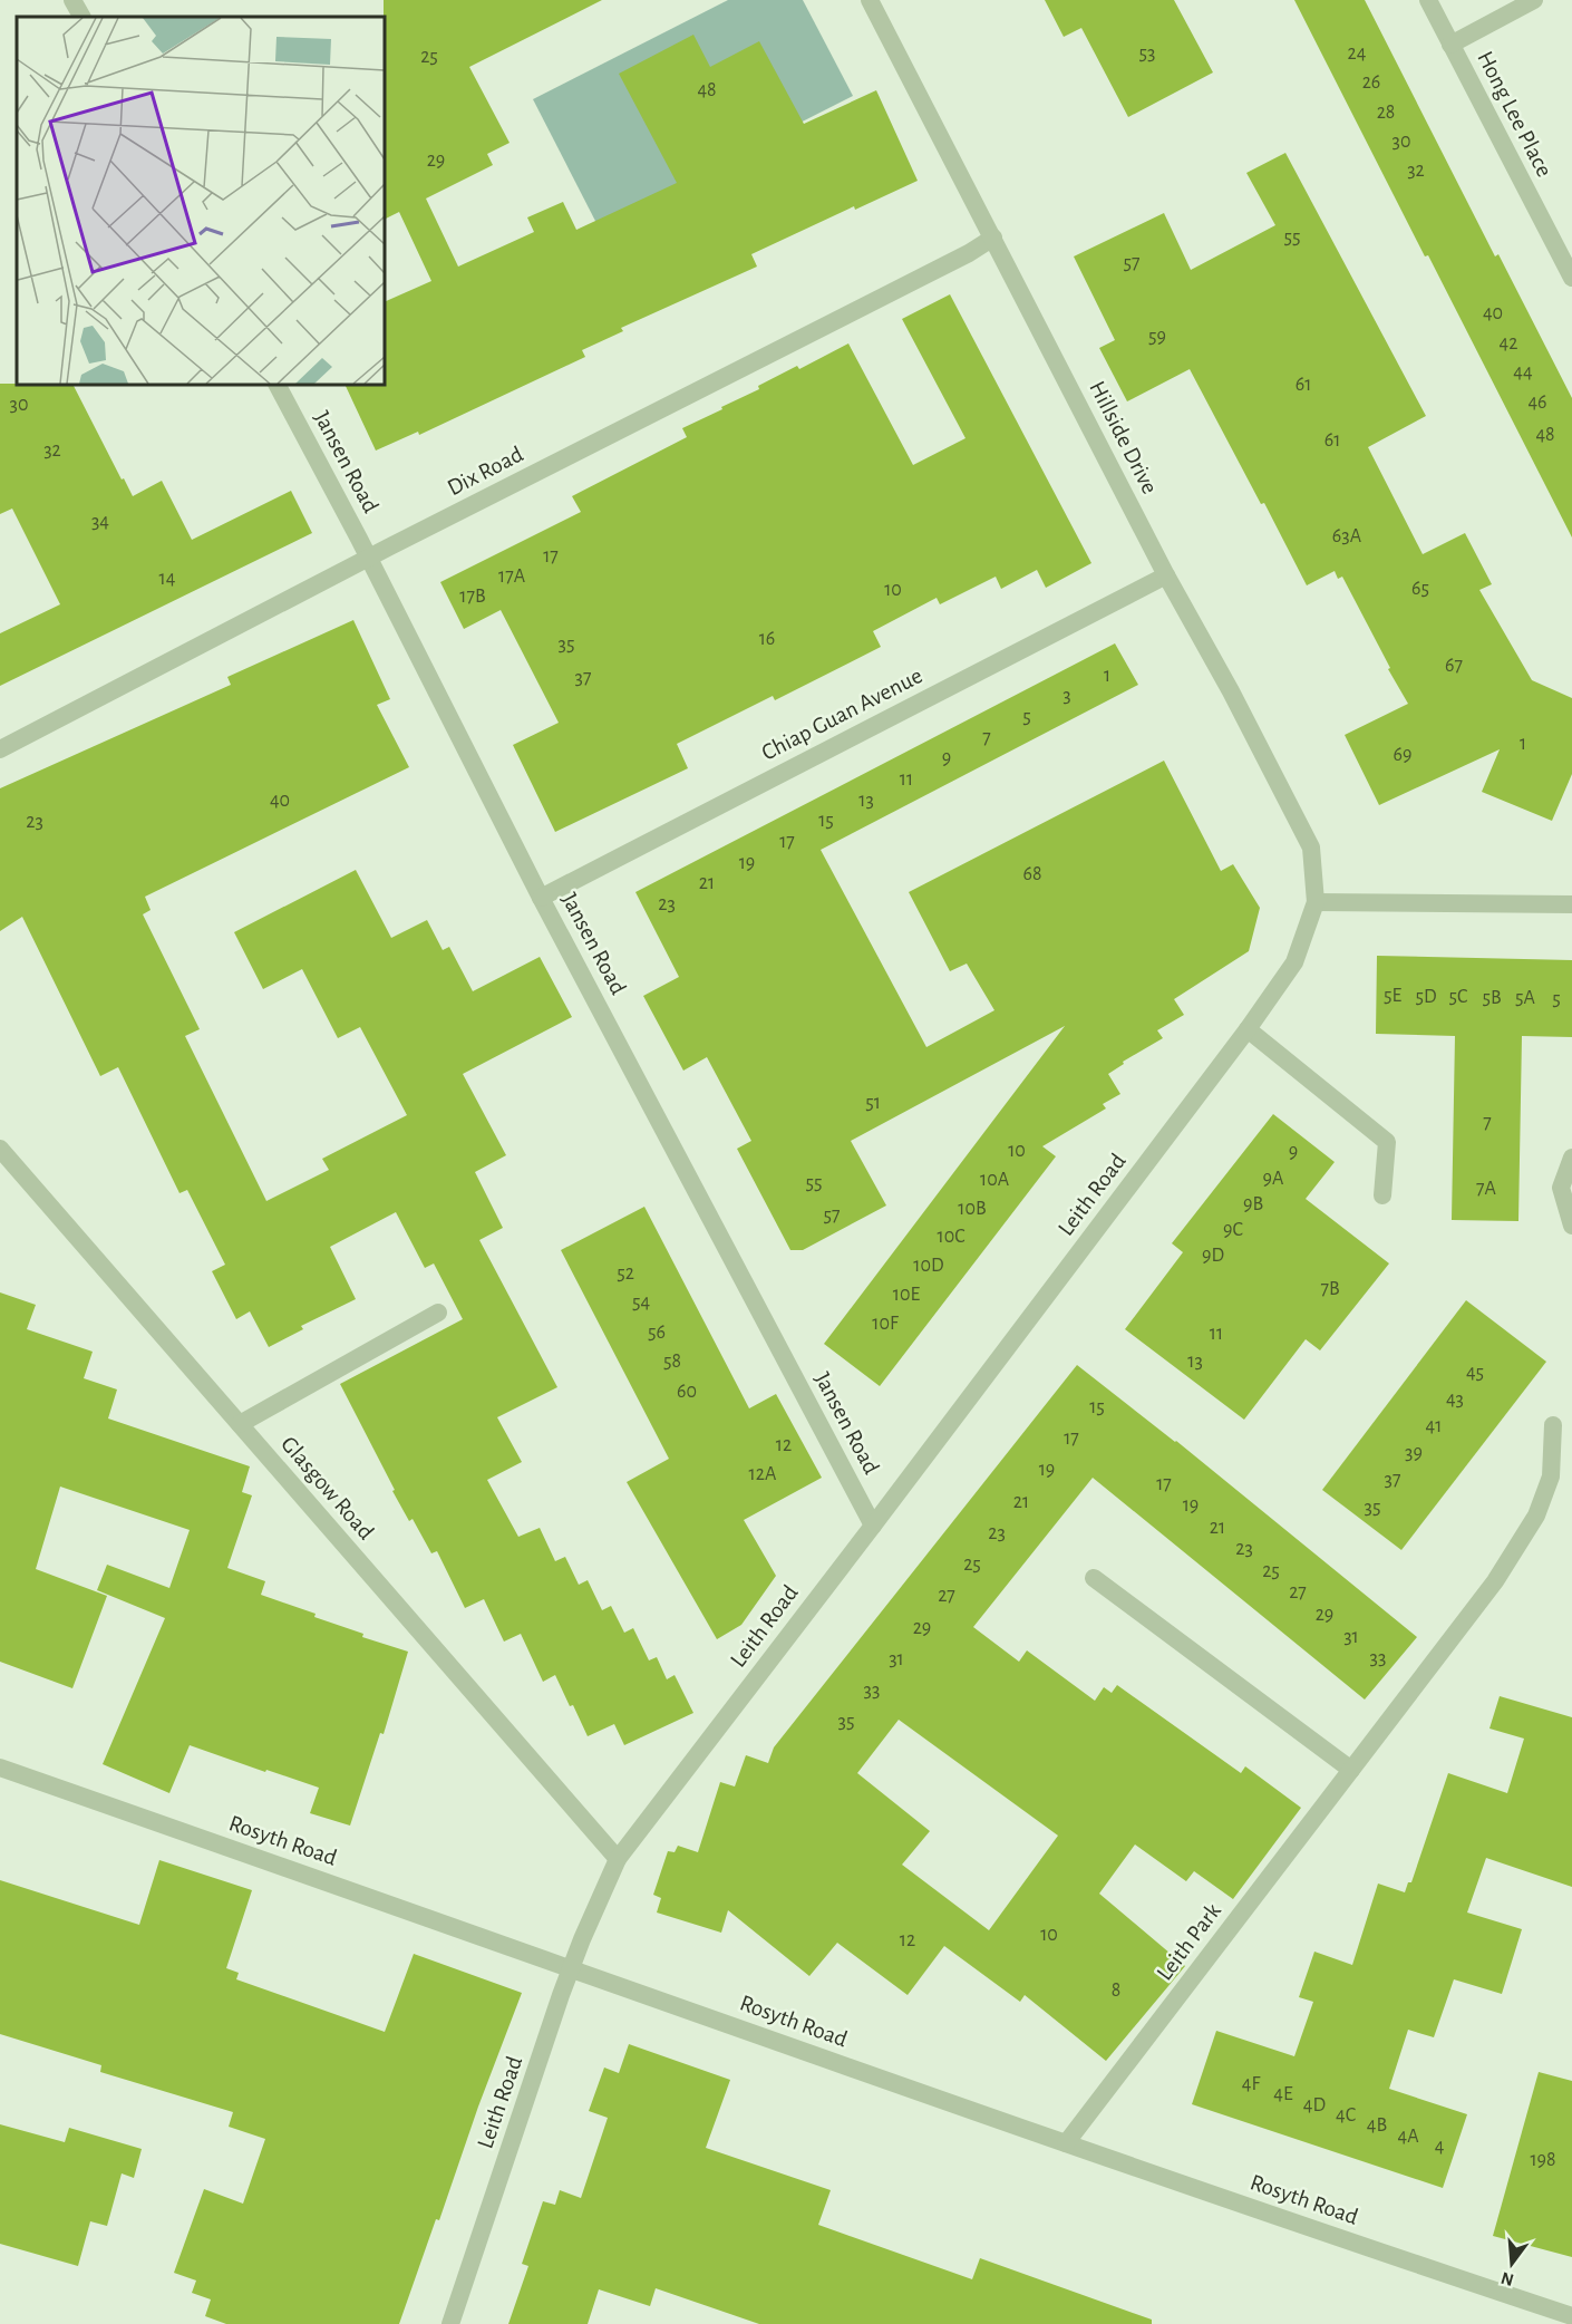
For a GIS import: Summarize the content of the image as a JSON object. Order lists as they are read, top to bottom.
{
  "streets": {
    "street": [
      "Hong Lee Place",
      "Hillside Drive",
      "Jansen Road",
      "Dix Road",
      "Chiap Guan Avenue",
      "Leith Road",
      "Glasgow Road",
      "Rosyth Road",
      "Leith Park"
    ]
  },
  "crossings": [
    ["Hillside Drive", "Dix Road"],
    ["Hillside Drive", "Chiap Guan Avenue"],
    ["Hillside Drive", "Leith Road"],
    ["Jansen Road", "Dix Road"],
    ["Jansen Road", "Chiap Guan Avenue"],
    ["Jansen Road", "Leith Road"],
    ["Leith Road", "Glasgow Road"],
    ["Leith Road", "Rosyth Road"],
    ["Rosyth Road", "Leith Park"]
  ],
  "house_numbers": [
    "53",
    "24",
    "25",
    "26",
    "48",
    "28",
    "30",
    "29",
    "32",
    "55",
    "57",
    "40",
    "59",
    "42",
    "44",
    "61",
    "46",
    "30",
    "48",
    "61",
    "32",
    "34",
    "63A",
    "17",
    "17A",
    "14",
    "65",
    "10",
    "17B",
    "16",
    "35",
    "67",
    "1",
    "37",
    "3",
    "5",
    "7",
    "1",
    "69",
    "9",
    "11",
    "40",
    "13",
    "15",
    "23",
    "17",
    "19",
    "68",
    "21",
    "23",
    "5E",
    "5D",
    "5C",
    "5B",
    "5A",
    "5",
    "51",
    "7",
    "10",
    "9",
    "9A",
    "10A",
    "55",
    "7A",
    "9B",
    "10B",
    "57",
    "9C",
    "10C",
    "9D",
    "10D",
    "52",
    "7B",
    "10E",
    "54",
    "10F",
    "56",
    "11",
    "58",
    "13",
    "45",
    "60",
    "43",
    "15",
    "41",
    "17",
    "12",
    "39",
    "19",
    "12A",
    "37",
    "17",
    "21",
    "19",
    "35",
    "21",
    "23",
    "23",
    "25",
    "25",
    "27",
    "27",
    "29",
    "29",
    "31",
    "33",
    "31",
    "33",
    "35",
    "10",
    "12",
    "8",
    "4F",
    "4E",
    "4D",
    "4C",
    "4B",
    "4A",
    "4",
    "198"
  ],
  "north": "bottom"
}
